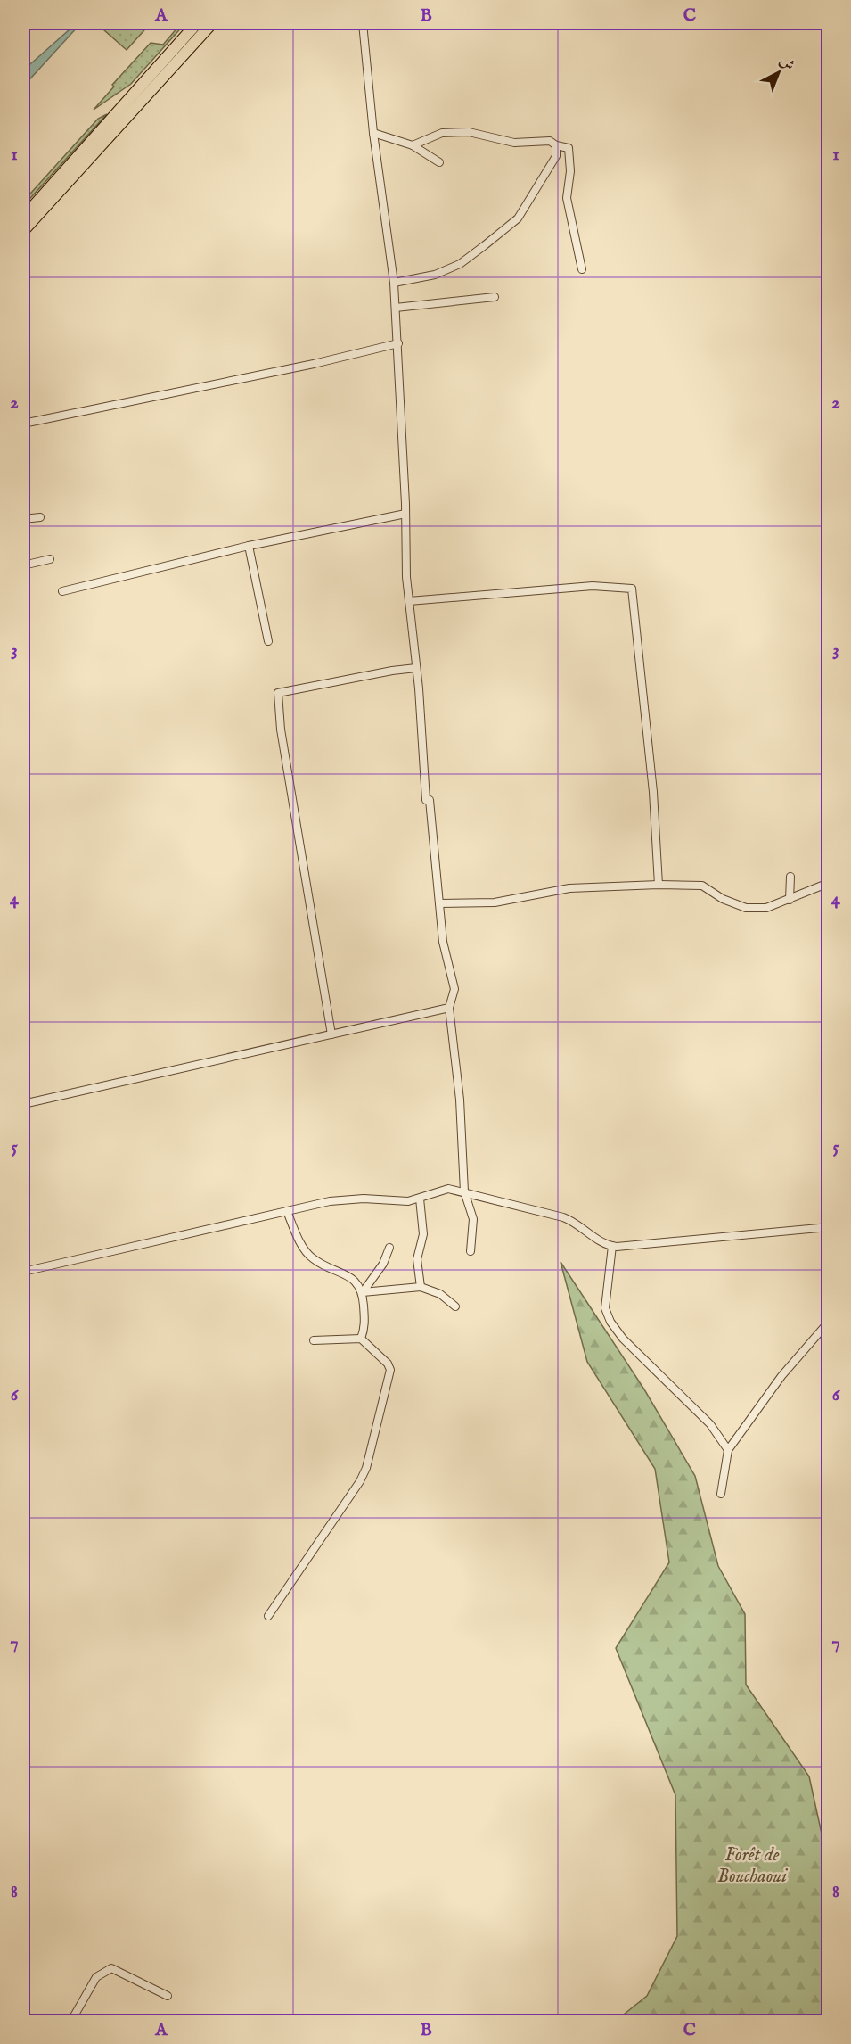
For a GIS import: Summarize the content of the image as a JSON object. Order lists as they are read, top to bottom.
{
  "parks": ["Forêt de Bouchaoui"],
  "north": "top right",
  "grid": {
    "columns": ["A", "B", "C"],
    "rows": [
      "1",
      "2",
      "3",
      "4",
      "5",
      "6",
      "7",
      "8"
    ]
  }
}
